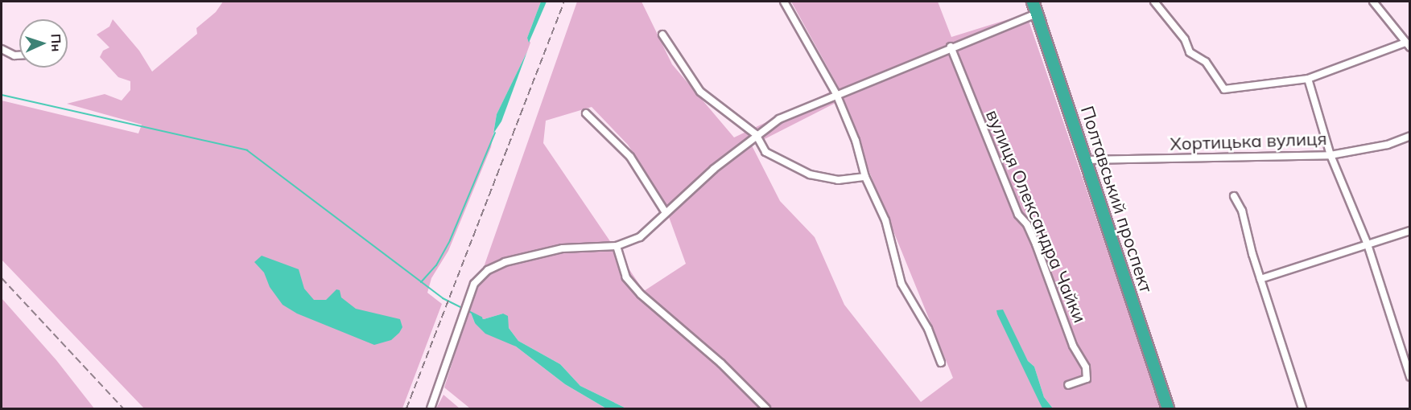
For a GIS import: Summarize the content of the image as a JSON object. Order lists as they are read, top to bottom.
{
  "streets": {
    "highway": ["Полтавський проспект"],
    "street": ["Хортицька вулиця", "вулиця Олександра Чайки"]
  },
  "crossings": [
    ["Хортицька вулиця", "Полтавський проспект"]
  ],
  "north": "right"
}
